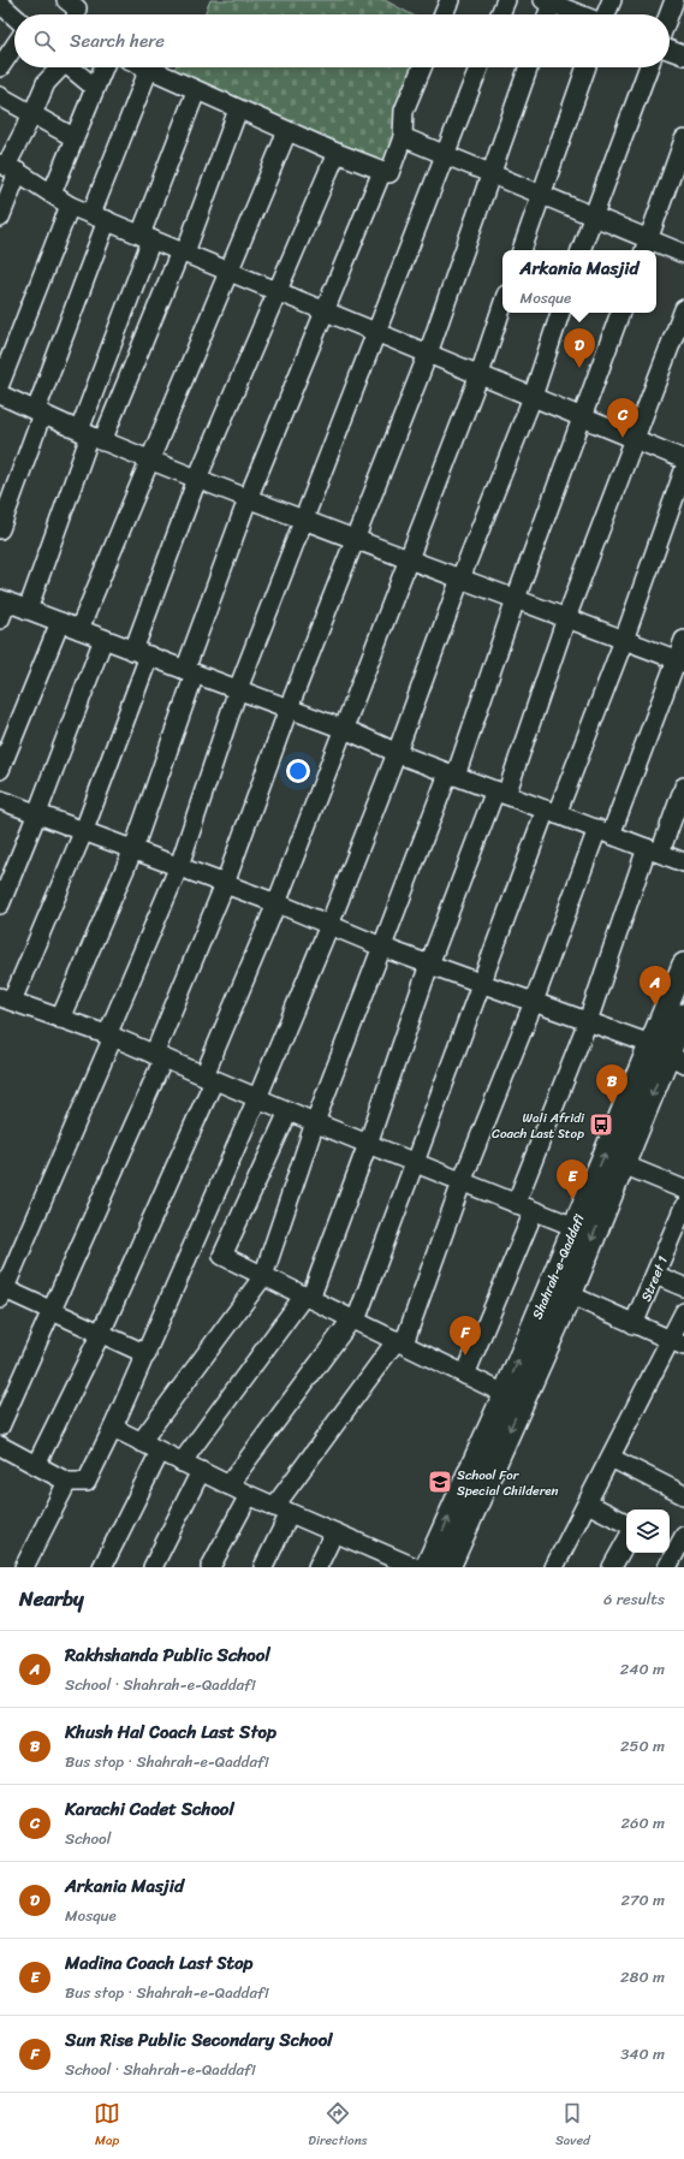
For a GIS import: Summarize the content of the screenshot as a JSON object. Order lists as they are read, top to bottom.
{
  "streets": {
    "main road": ["Shahrah-e-Qaddafi"],
    "street": ["Street 1"]
  },
  "places": {
    "bus stop": ["Wali Afridi Coach Last Stop"],
    "school or university": ["School For Special Childeren"]
  },
  "page": {
    "search": "Search here",
    "popup": ["Arkania Masjid", "Mosque"],
    "pins": [
      "D",
      "C",
      "A",
      "B",
      "E",
      "F"
    ],
    "heading": ["Nearby", "6 results"],
    "list": [
      {
        "mark": "A",
        "name": "Rakhshanda Public School",
        "note": "School · Shahrah-e-Qaddafi",
        "value": "240 m"
      },
      {
        "mark": "B",
        "name": "Khush Hal Coach Last Stop",
        "note": "Bus stop · Shahrah-e-Qaddafi",
        "value": "250 m"
      },
      {
        "mark": "C",
        "name": "Karachi Cadet School",
        "note": "School",
        "value": "260 m"
      },
      {
        "mark": "D",
        "name": "Arkania Masjid",
        "note": "Mosque",
        "value": "270 m"
      },
      {
        "mark": "E",
        "name": "Madina Coach Last Stop",
        "note": "Bus stop · Shahrah-e-Qaddafi",
        "value": "280 m"
      },
      {
        "mark": "F",
        "name": "Sun Rise Public Secondary School",
        "note": "School · Shahrah-e-Qaddafi",
        "value": "340 m"
      }
    ],
    "nav": ["Map", "Directions", "Saved"]
  }
}
